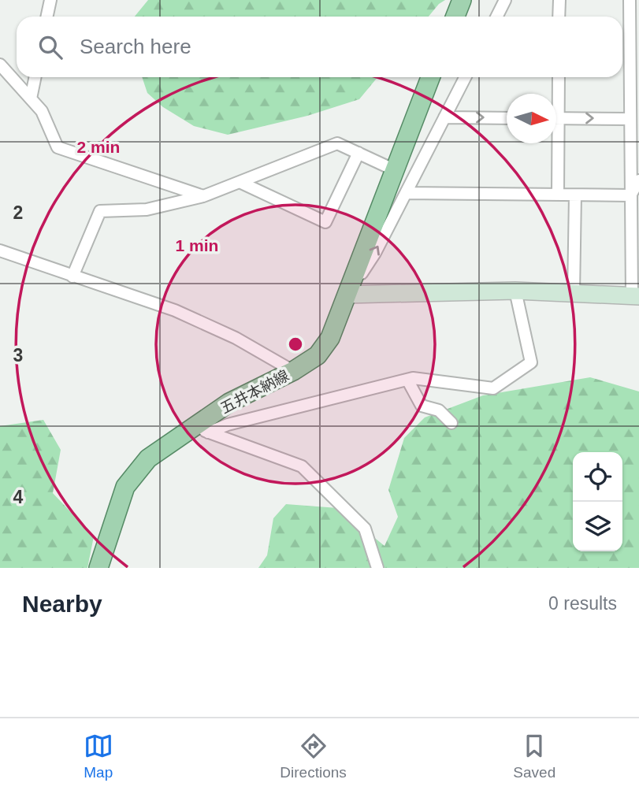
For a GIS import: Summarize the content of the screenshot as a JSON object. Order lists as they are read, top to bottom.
{
  "streets": {
    "main road": ["五井本納線"]
  },
  "north": "right",
  "page": {
    "search": "Search here",
    "heading": ["Nearby", "0 results"],
    "nav": ["Map", "Directions", "Saved"]
  },
  "grid": {
    "rows": ["2", "3", "4"]
  },
  "rings": ["2 min", "1 min"]
}
